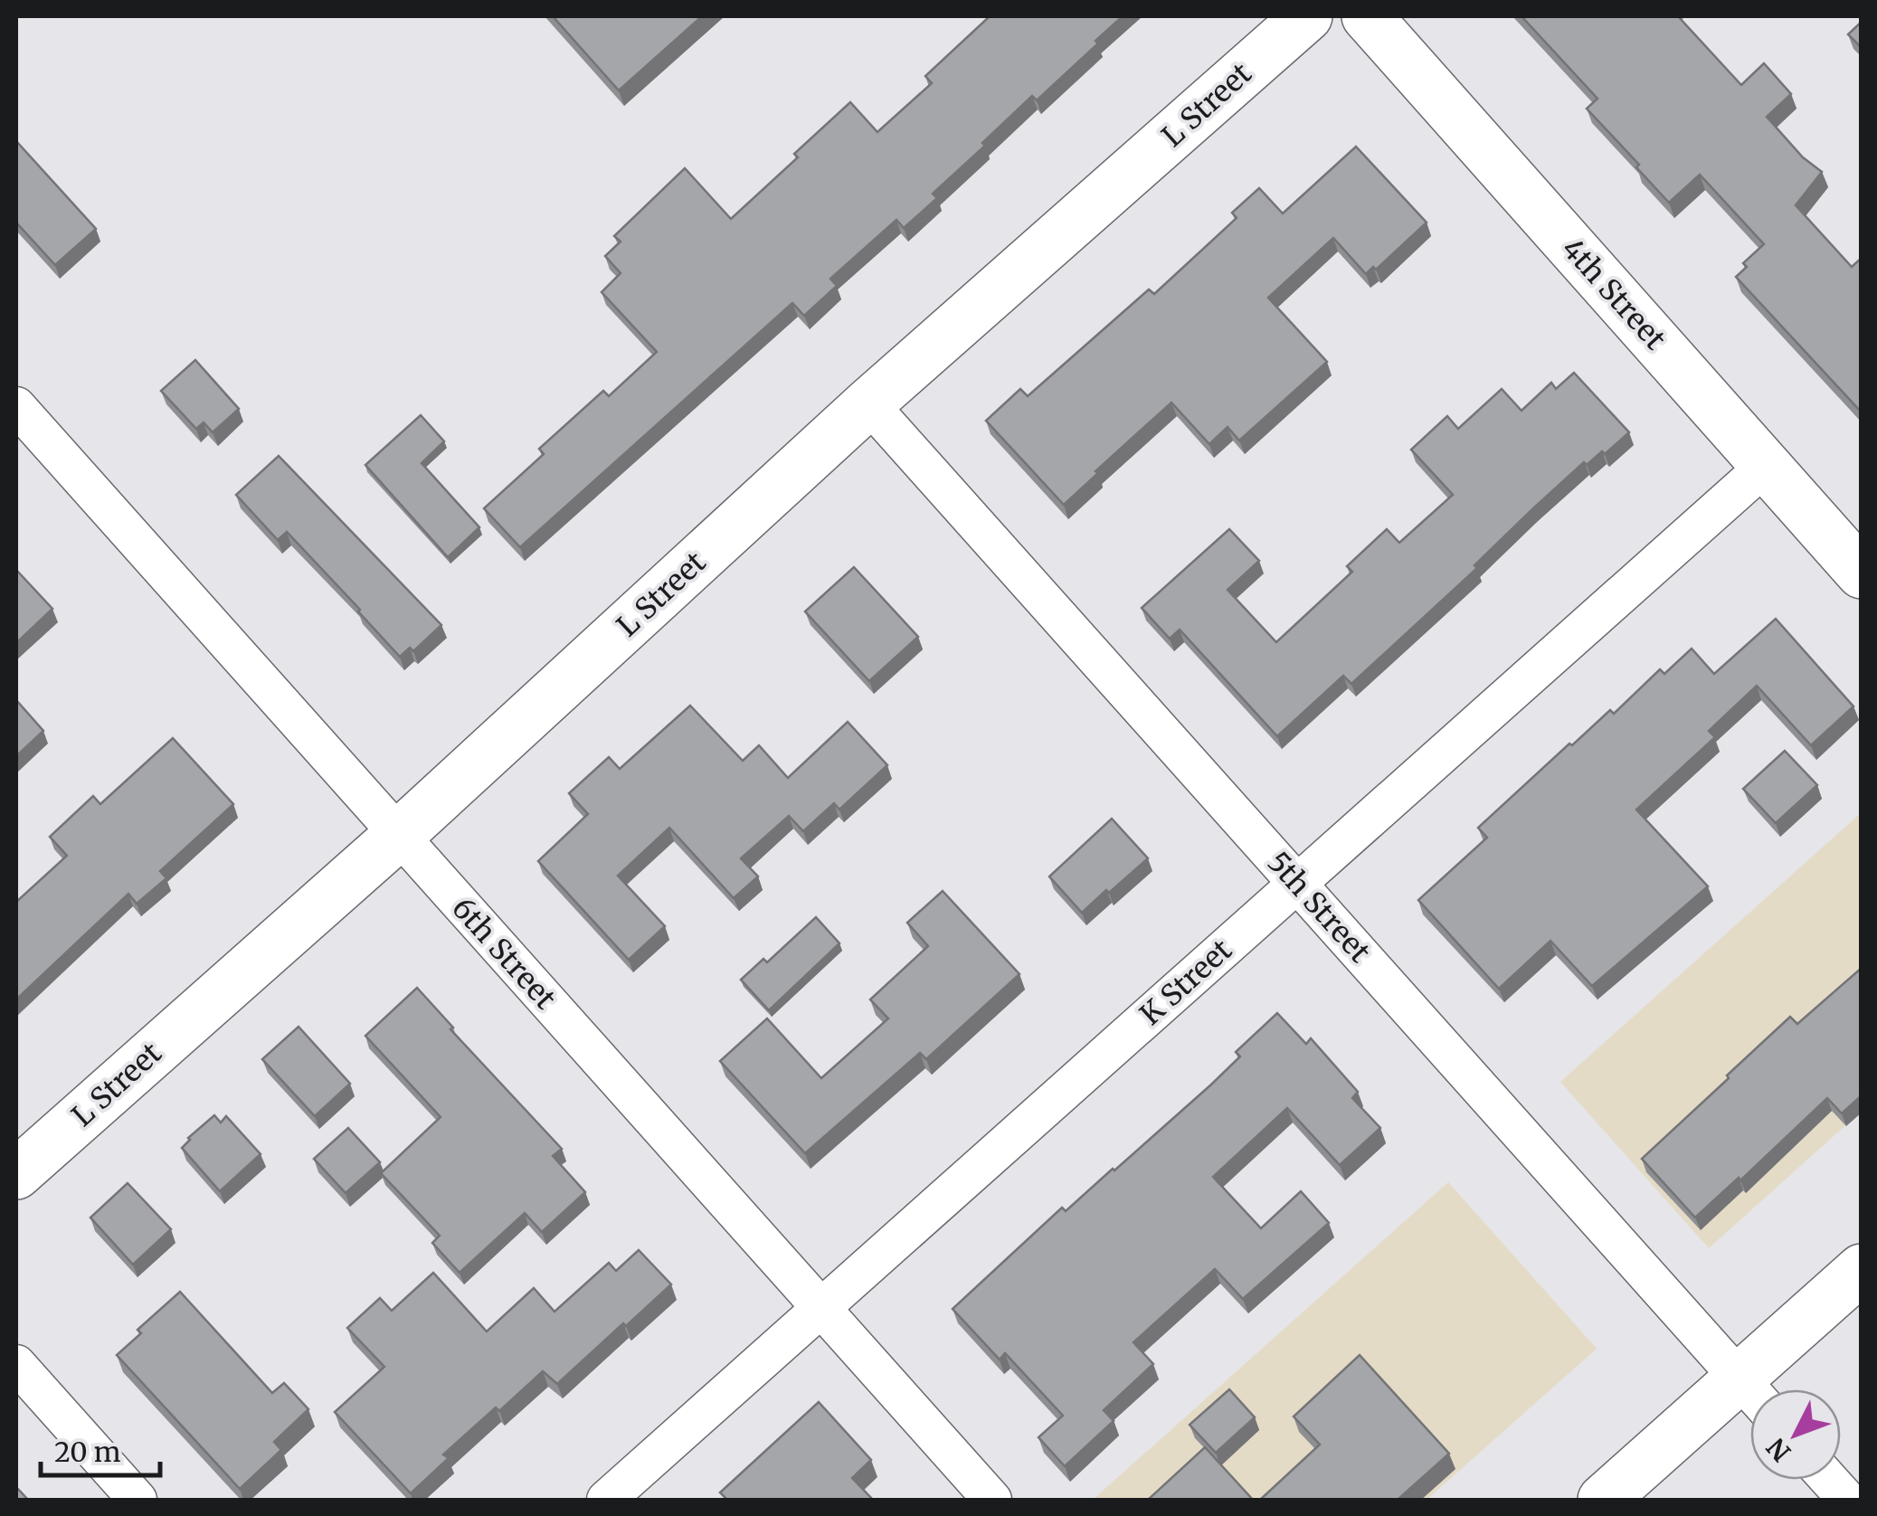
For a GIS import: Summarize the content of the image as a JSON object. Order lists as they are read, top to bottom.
{
  "streets": {
    "street": [
      "L Street",
      "4th Street",
      "5th Street",
      "6th Street",
      "K Street"
    ]
  },
  "crossings": [
    ["L Street", "5th Street"],
    ["L Street", "6th Street"],
    ["4th Street", "K Street"],
    ["5th Street", "K Street"],
    ["6th Street", "K Street"]
  ],
  "scale_bar": "20 m",
  "north": "bottom left"
}
